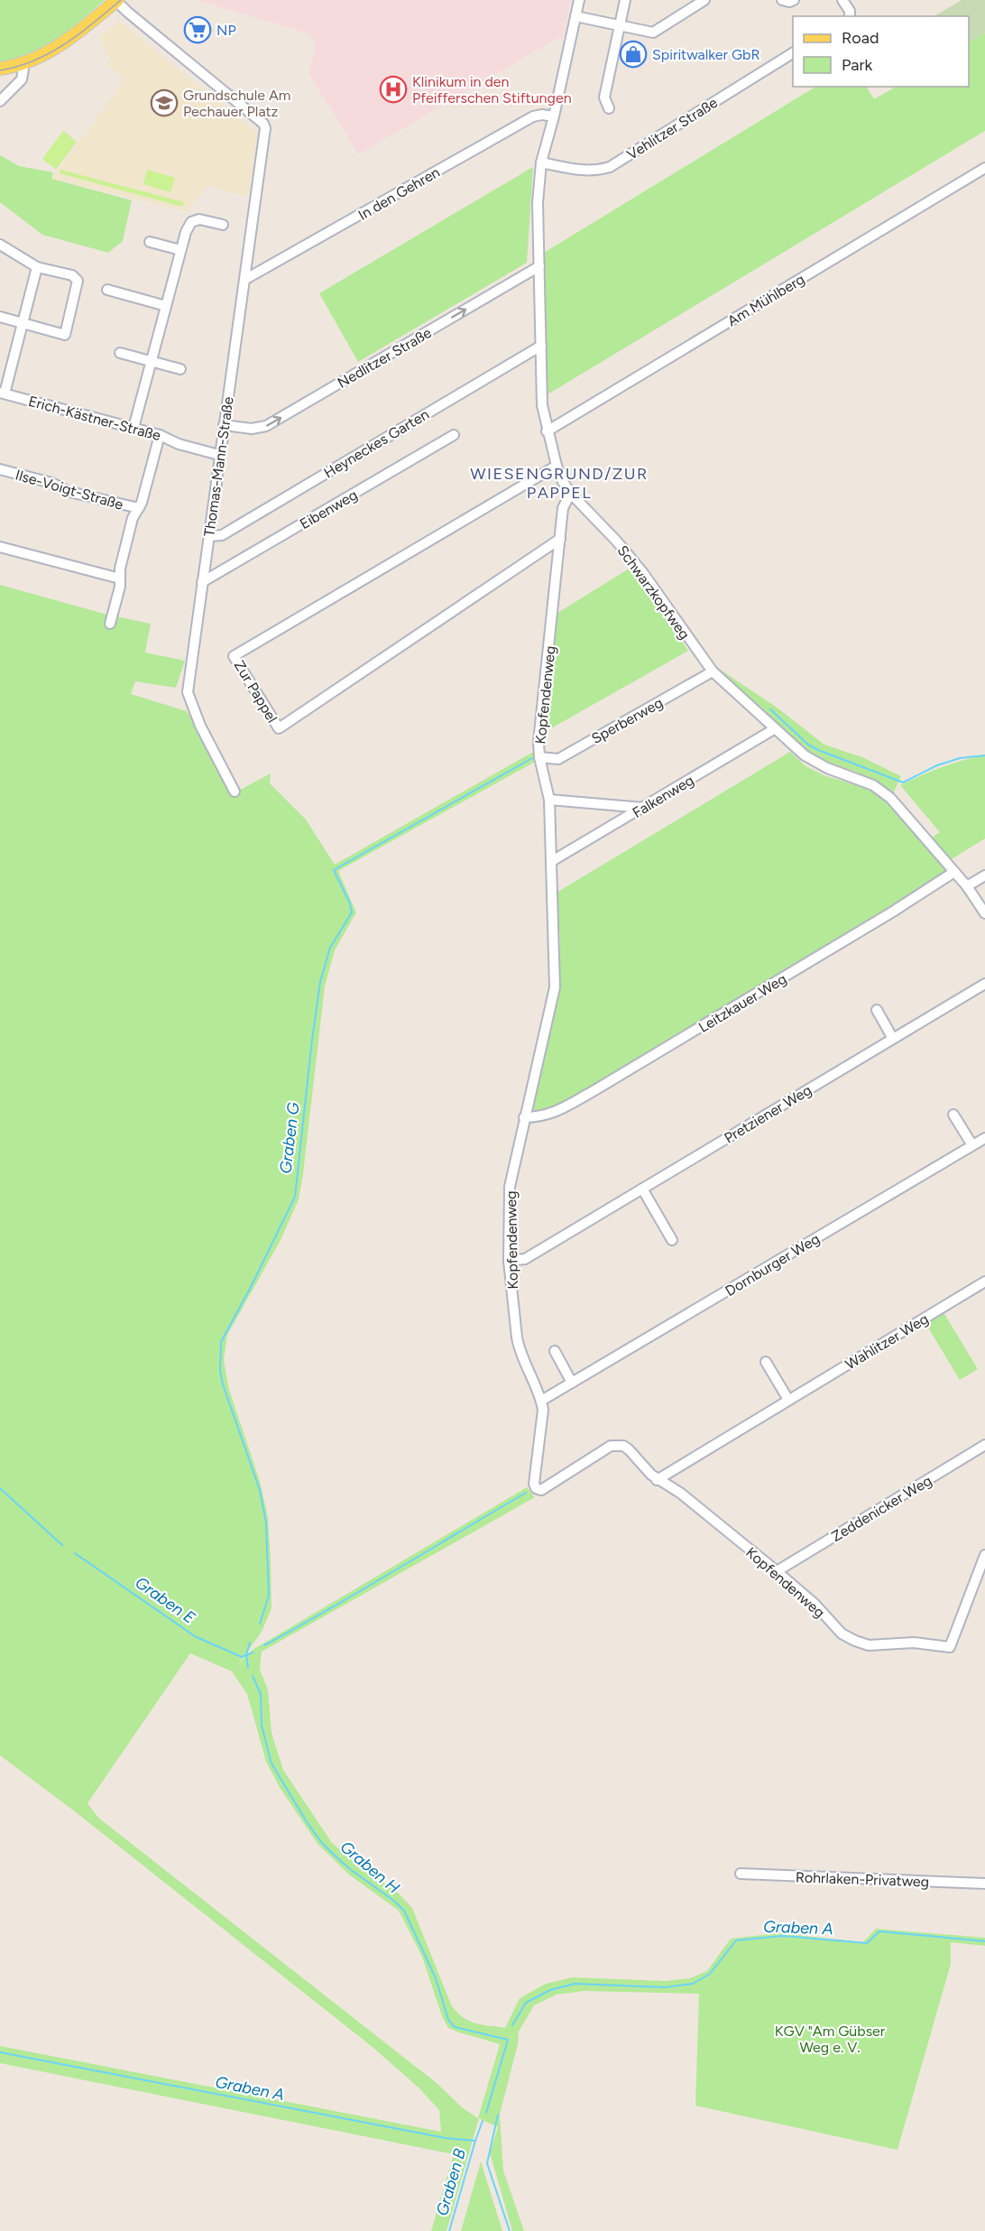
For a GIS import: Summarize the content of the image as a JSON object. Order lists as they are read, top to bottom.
{
  "streets": {
    "street": [
      "Vehlitzer Straße",
      "In den Gehren",
      "Am Mühlberg",
      "Nedlitzer Straße",
      "Erich-Kästner-Straße",
      "Heyneckes Garten",
      "Thomas-Mann-Straße",
      "Ilse-Voigt-Straße",
      "Eibenweg",
      "Schwarzkopfweg",
      "Zur Pappel",
      "Kopfendenweg",
      "Sperberweg",
      "Falkenweg",
      "Leitzkauer Weg",
      "Pretziener Weg",
      "Dornburger Weg",
      "Wahlitzer Weg",
      "Zeddenicker Weg",
      "Rohrlaken-Privatweg"
    ]
  },
  "crossings": [
    ["Vehlitzer Straße", "Schwarzkopfweg"],
    ["In den Gehren", "Thomas-Mann-Straße"],
    ["In den Gehren", "Schwarzkopfweg"],
    ["Am Mühlberg", "Schwarzkopfweg"],
    ["Nedlitzer Straße", "Thomas-Mann-Straße"],
    ["Nedlitzer Straße", "Schwarzkopfweg"],
    ["Erich-Kästner-Straße", "Thomas-Mann-Straße"],
    ["Heyneckes Garten", "Thomas-Mann-Straße"],
    ["Heyneckes Garten", "Schwarzkopfweg"],
    ["Thomas-Mann-Straße", "Eibenweg"],
    ["Schwarzkopfweg", "Zur Pappel"],
    ["Schwarzkopfweg", "Kopfendenweg"],
    ["Schwarzkopfweg", "Sperberweg"],
    ["Schwarzkopfweg", "Falkenweg"],
    ["Schwarzkopfweg", "Leitzkauer Weg"],
    ["Zur Pappel", "Kopfendenweg"],
    ["Kopfendenweg", "Sperberweg"],
    ["Kopfendenweg", "Falkenweg"],
    ["Kopfendenweg", "Leitzkauer Weg"],
    ["Kopfendenweg", "Pretziener Weg"],
    ["Kopfendenweg", "Dornburger Weg"],
    ["Kopfendenweg", "Wahlitzer Weg"],
    ["Kopfendenweg", "Zeddenicker Weg"]
  ],
  "one_way": ["Nedlitzer Straße"],
  "districts": ["WIESENGRUND/ZUR PAPPEL"],
  "water": [
    "Graben G",
    "Graben E",
    "Graben H",
    "Graben A",
    "Graben B"
  ],
  "parks": ["KGV \"Am Gübser Weg e. V."],
  "places": {
    "supermarket": ["NP"],
    "shop": ["Spiritwalker GbR"],
    "hospital": ["Klinikum in den Pfeifferschen Stiftungen"],
    "school or university": ["Grundschule Am Pechauer Platz"]
  },
  "legend": ["Road", "Park"]
}
